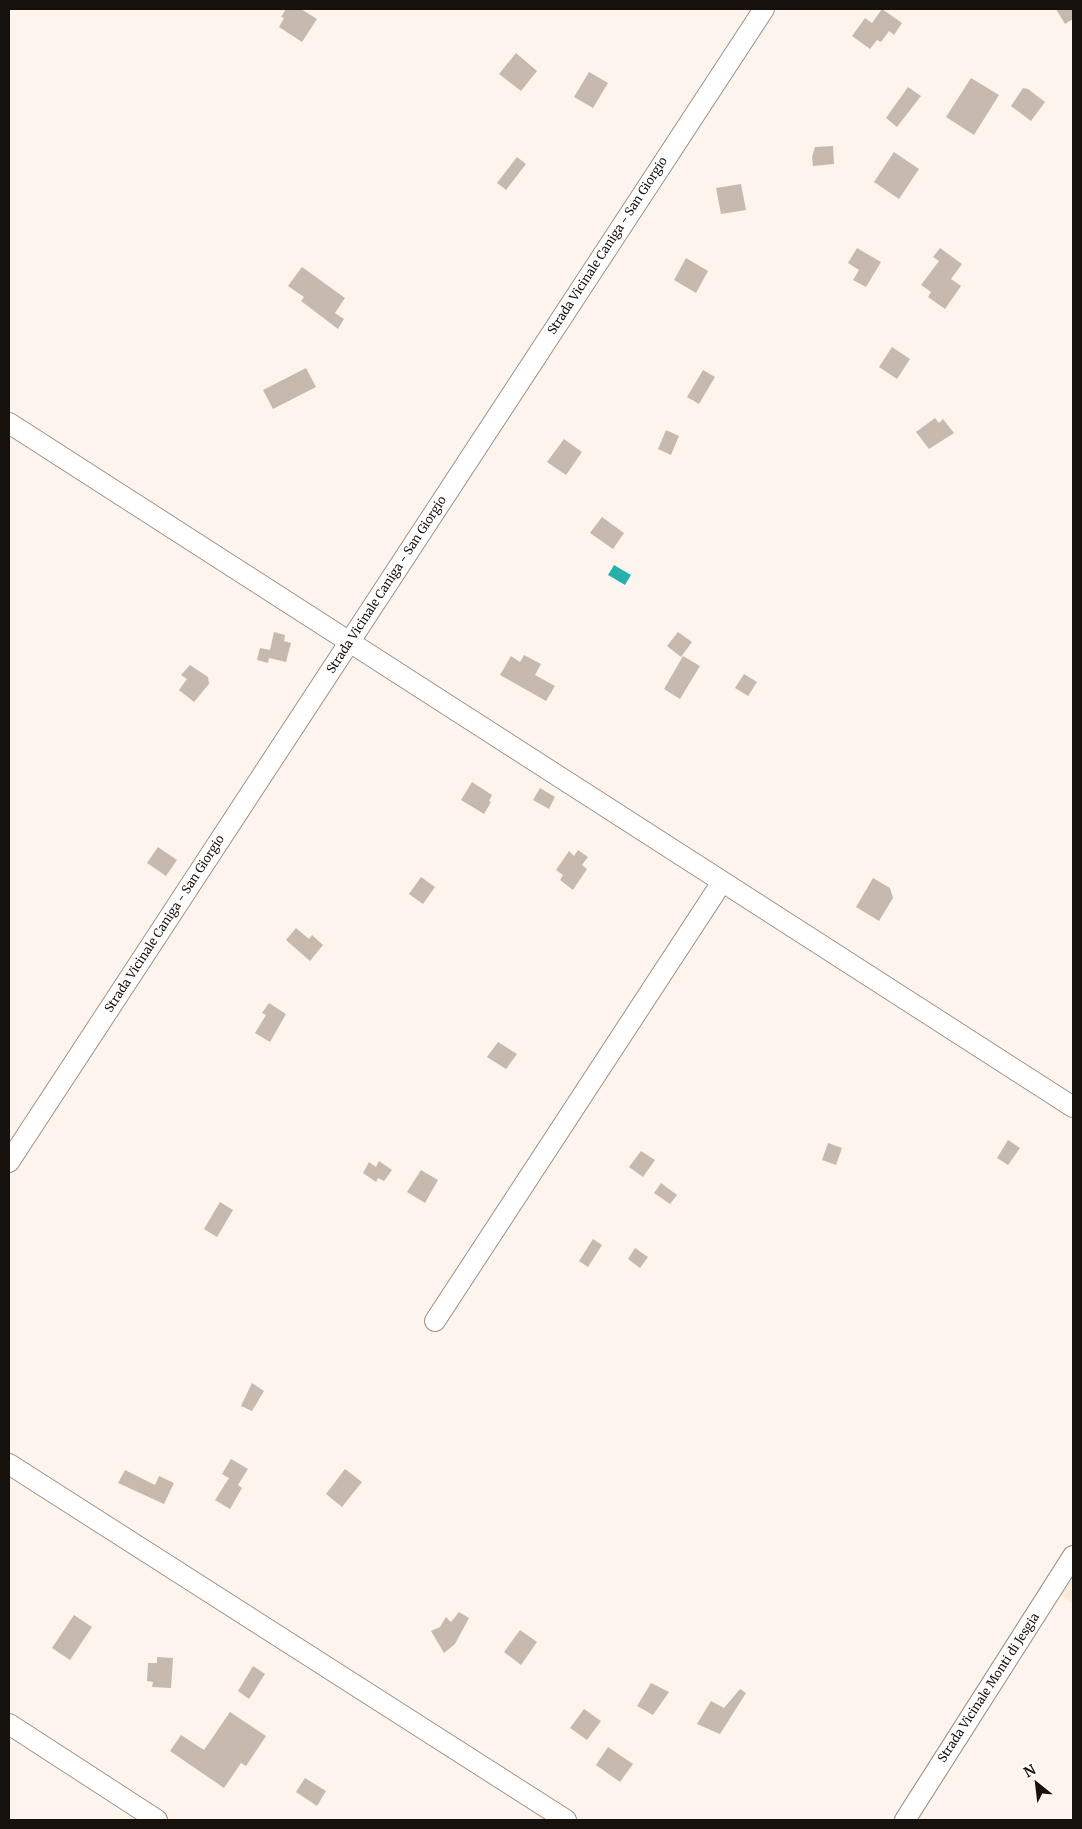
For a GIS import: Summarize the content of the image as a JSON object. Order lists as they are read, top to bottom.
{
  "streets": {
    "street": ["Strada Vicinale Caniga - San Giorgio", "Strada Vicinale Monti di Jesgia"]
  },
  "north": "top left"
}
